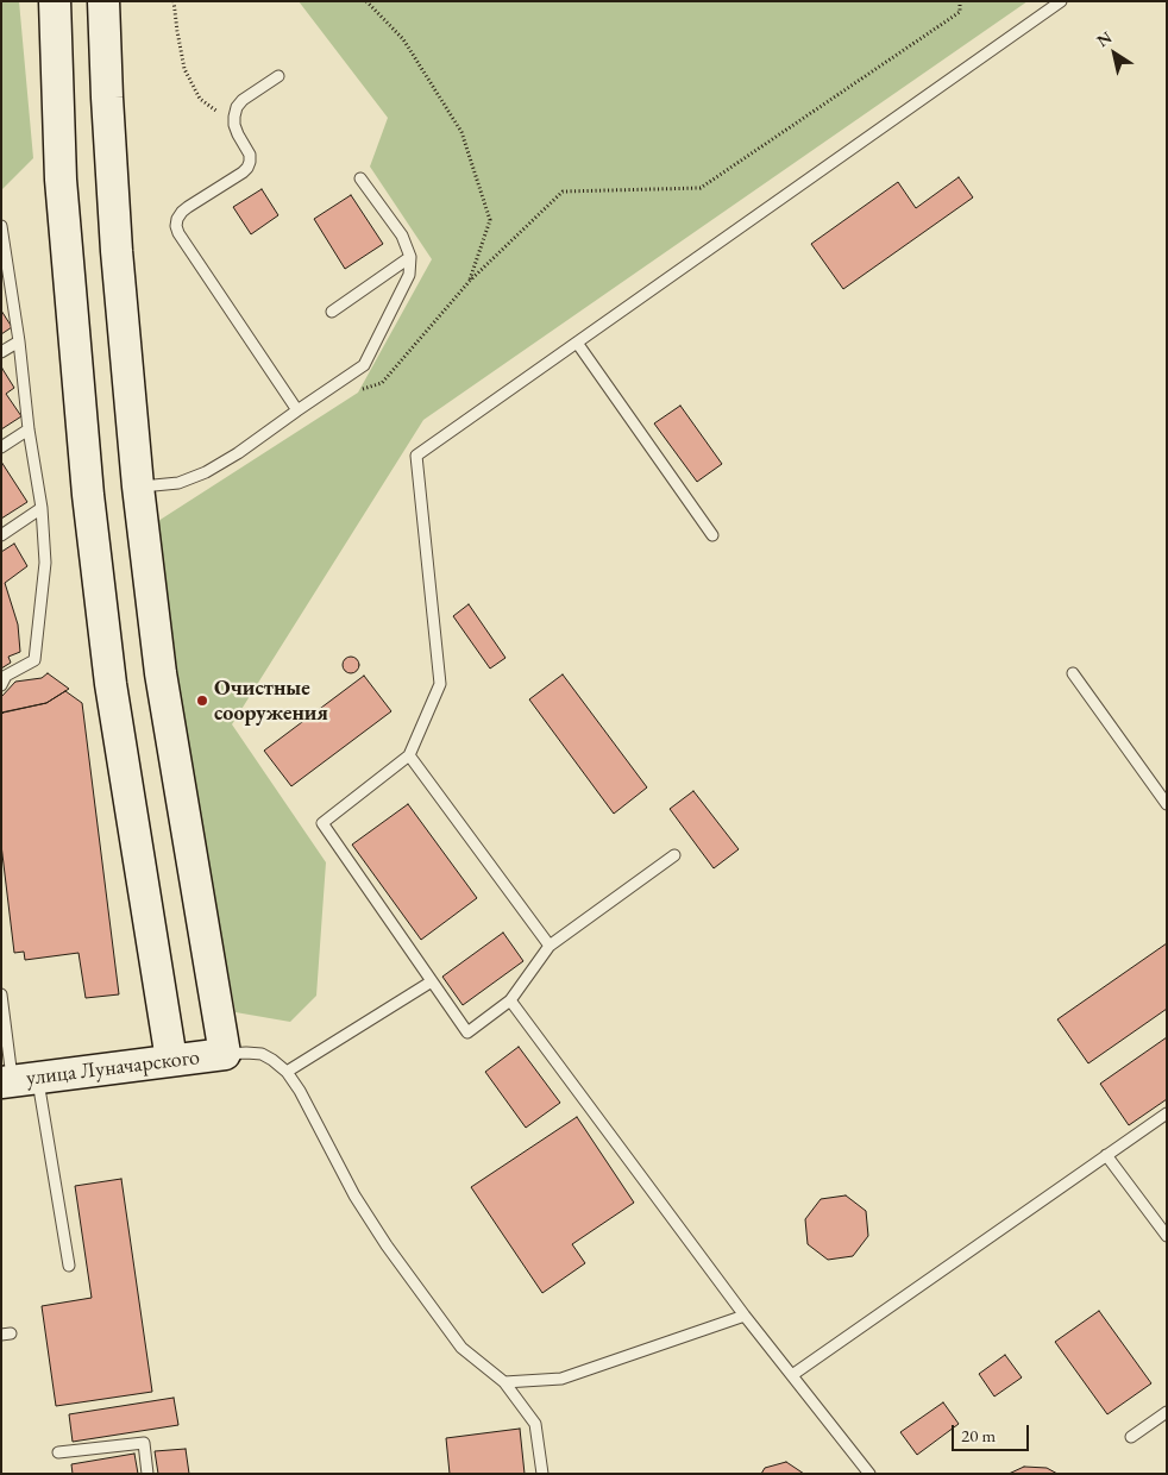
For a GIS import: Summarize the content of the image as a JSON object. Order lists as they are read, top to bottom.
{
  "streets": {
    "main road": ["улица Луначарского"]
  },
  "places": ["Очистные сооружения"],
  "scale_bar": "20 m",
  "north": "top left"
}
